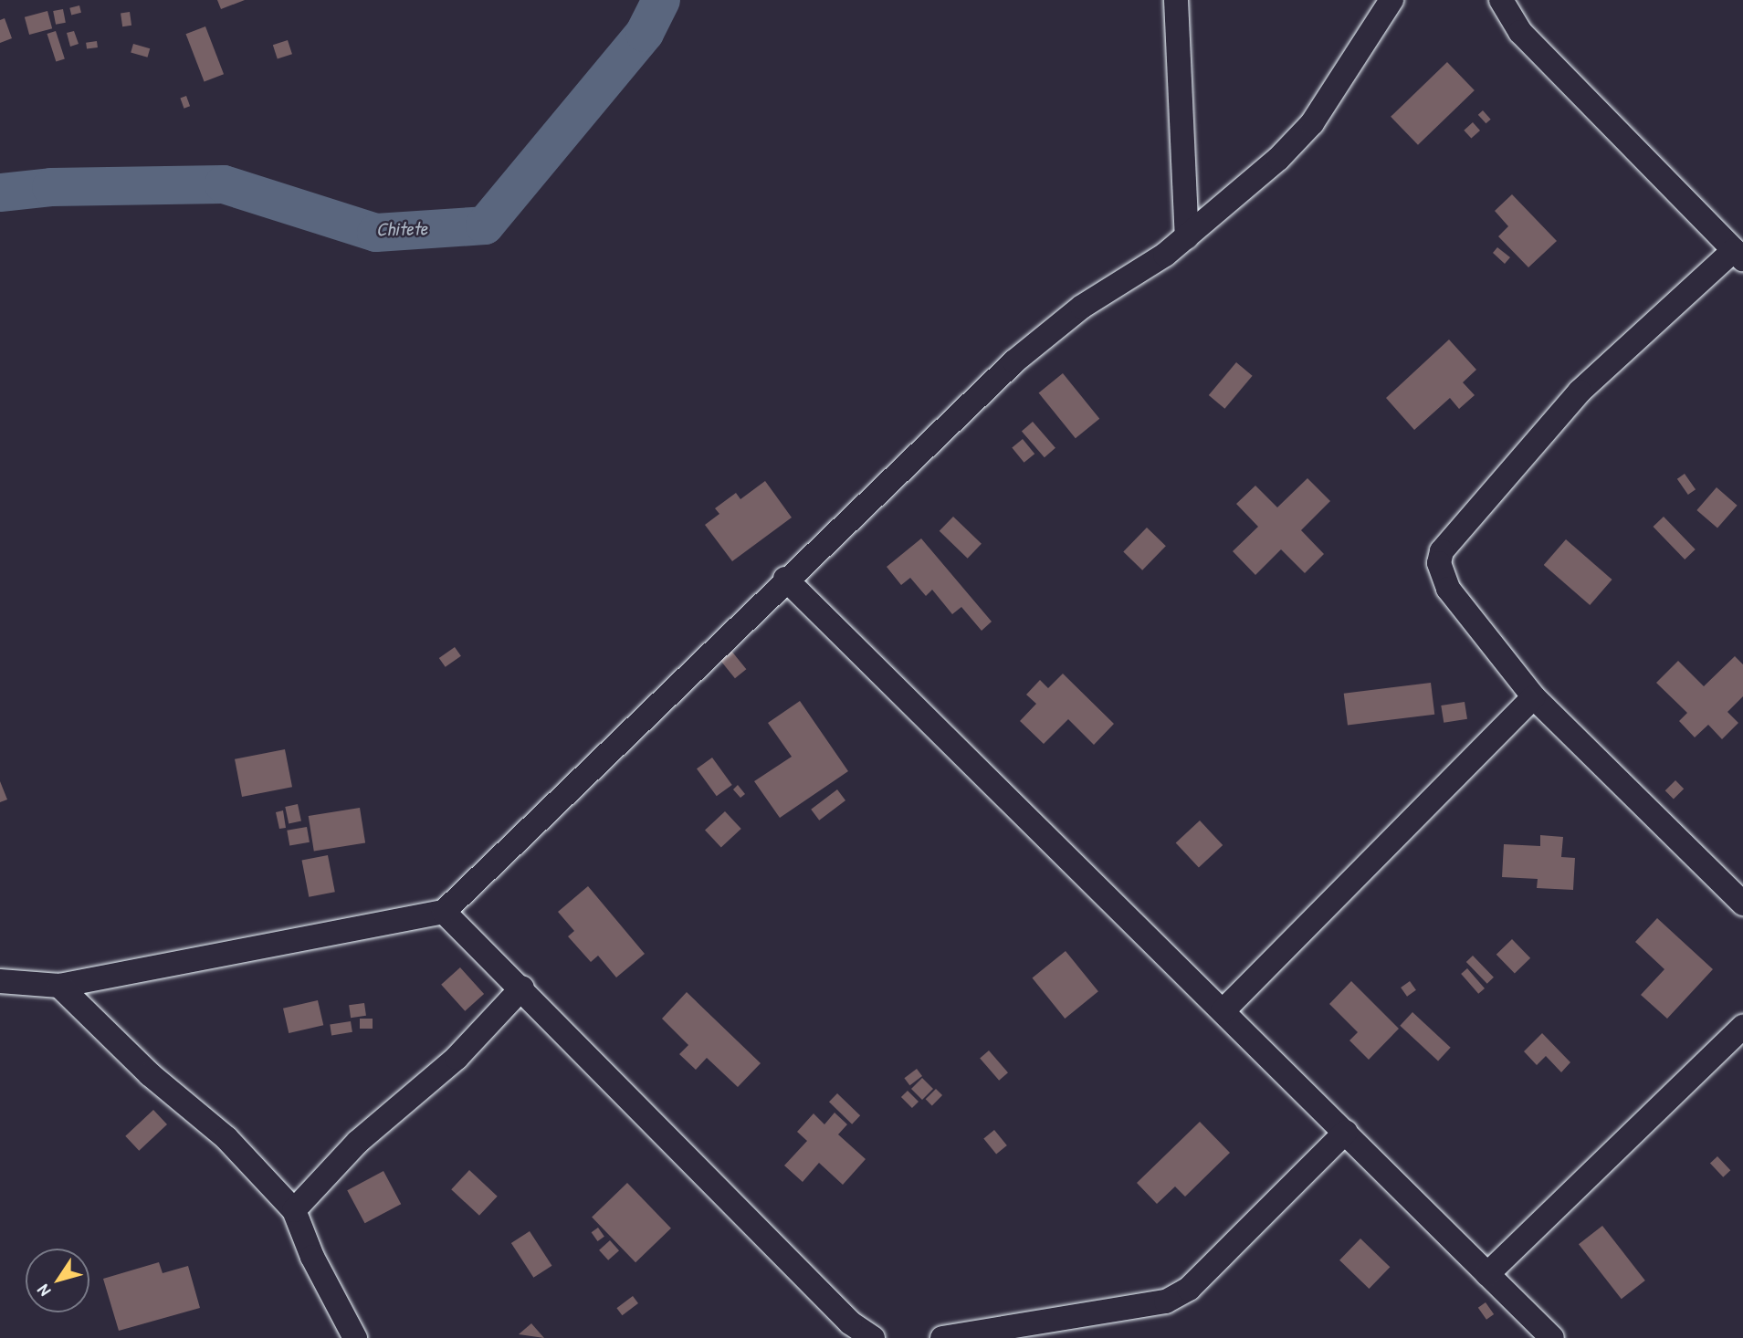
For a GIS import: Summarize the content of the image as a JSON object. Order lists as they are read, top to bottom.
{
  "water": ["Chitete"],
  "north": "bottom left"
}
